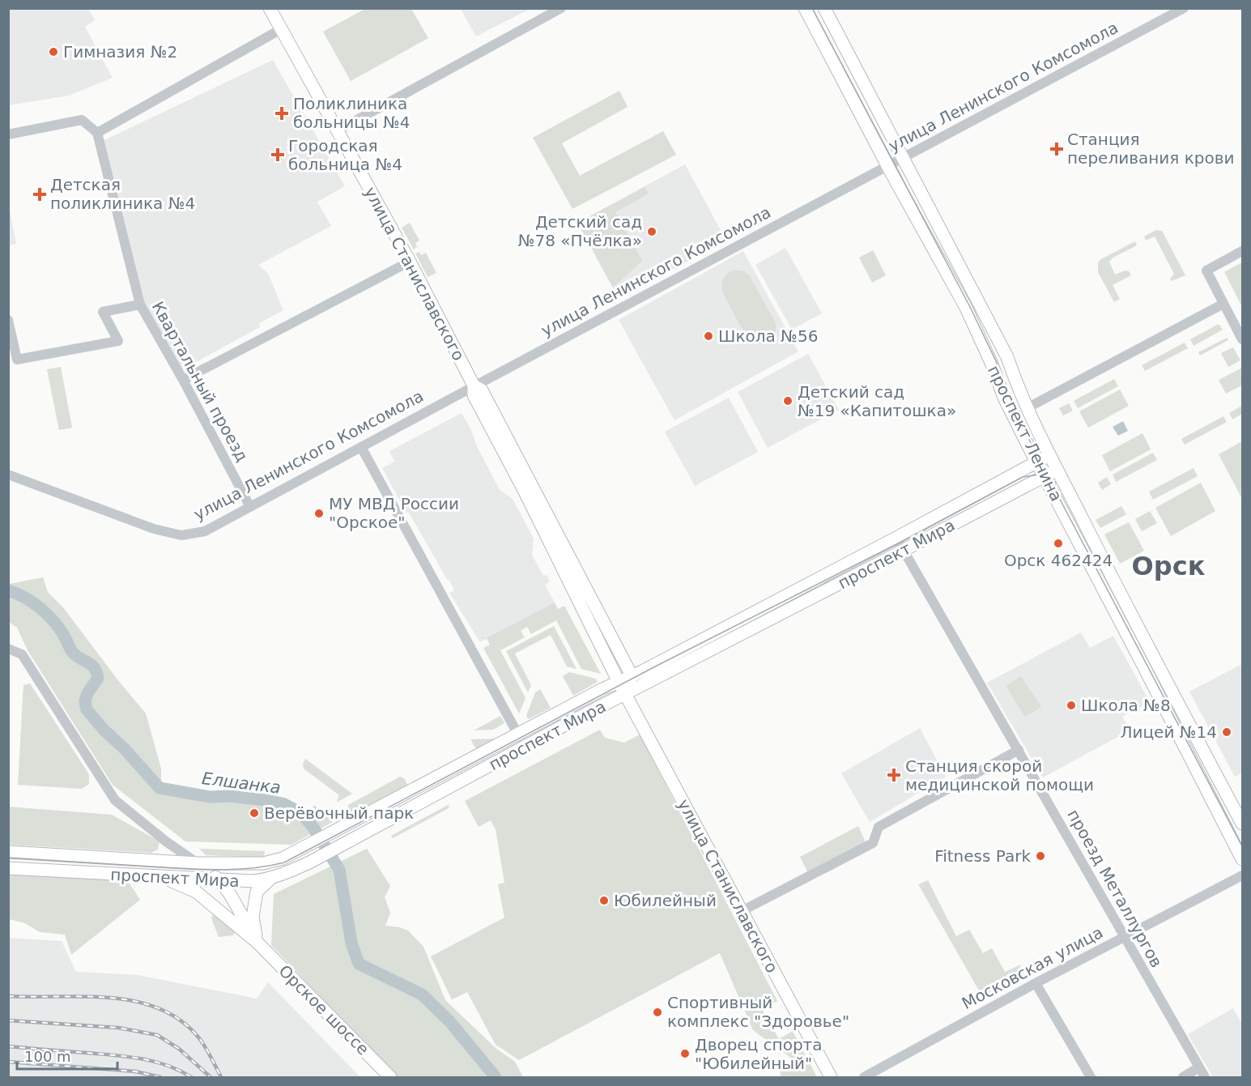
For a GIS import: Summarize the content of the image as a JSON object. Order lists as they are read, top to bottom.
{
  "streets": {
    "main road": [
      "улица Станиславского",
      "проспект Ленина",
      "проспект Мира",
      "Орское шоссе"
    ],
    "street": [
      "улица Ленинского Комсомола",
      "Квартальный проезд",
      "проезд Металлургов",
      "Московская улица"
    ]
  },
  "crossings": [
    ["улица Ленинского Комсомола", "улица Станиславского"],
    ["улица Ленинского Комсомола", "Квартальный проезд"],
    ["улица Ленинского Комсомола", "проспект Ленина"],
    ["улица Станиславского", "проспект Мира"],
    ["проспект Ленина", "проспект Мира"],
    ["проспект Мира", "проезд Металлургов"],
    ["проезд Металлургов", "Московская улица"]
  ],
  "districts": ["Орск"],
  "water": ["Елшанка"],
  "places": {
    "other": [
      "Гимназия №2",
      "Детский сад №78 «Пчёлка»",
      "Школа №56",
      "Детский сад №19 «Капитошка»",
      "МУ МВД России \"Орское\"",
      "Орск 462424",
      "Школа №8",
      "Лицей №14",
      "Верёвочный парк",
      "Fitness Park",
      "Юбилейный",
      "Спортивный комплекс \"Здоровье\"",
      "Дворец спорта \"Юбилейный\""
    ],
    "health": [
      "Поликлиника больницы №4",
      "Станция переливания крови",
      "Городская больница №4",
      "Детская поликлиника №4",
      "Станция скорой медицинской помощи"
    ]
  },
  "scale_bar": "100 m"
}
